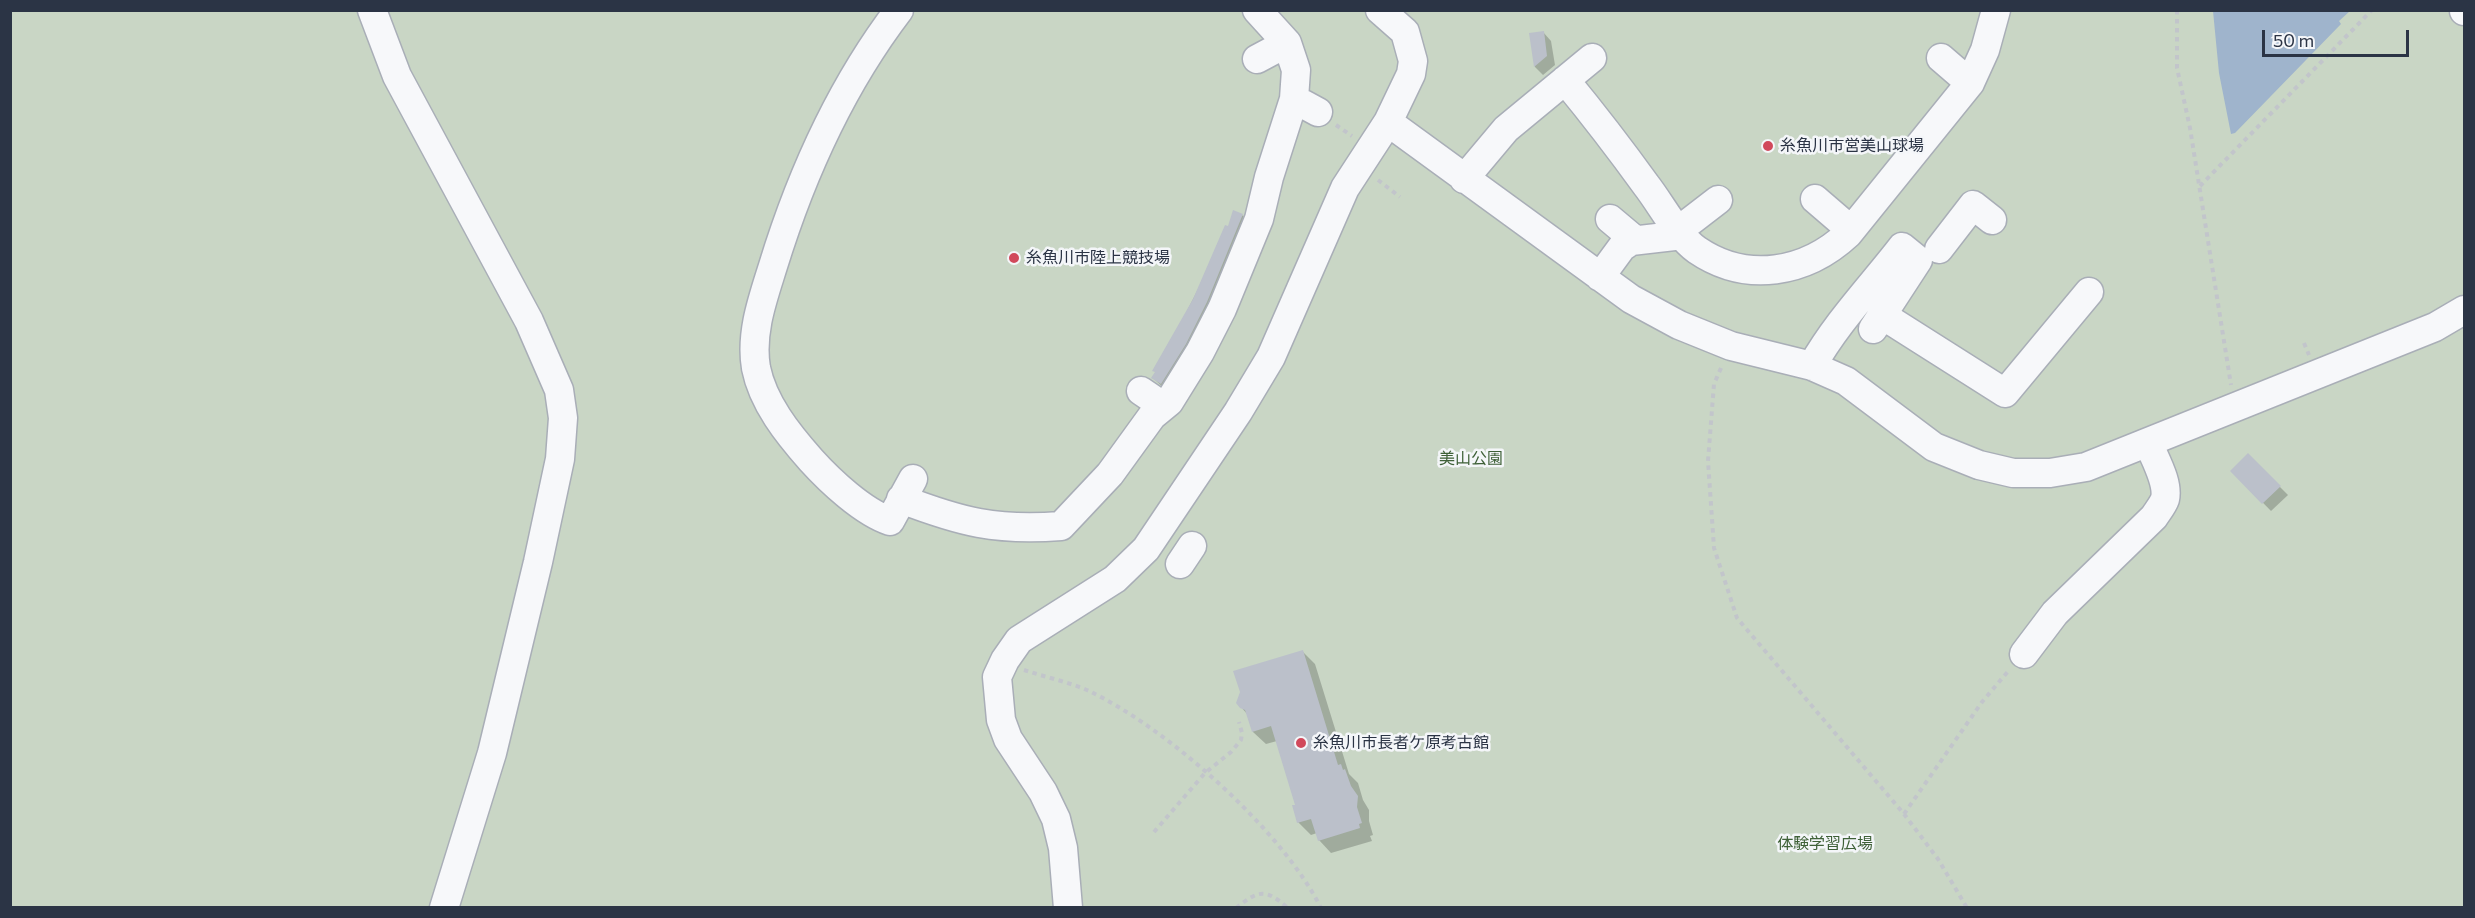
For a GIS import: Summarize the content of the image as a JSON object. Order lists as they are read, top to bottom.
{
  "parks": ["美山公園", "体験学習広場"],
  "places": ["糸魚川市営美山球場", "糸魚川市陸上競技場", "糸魚川市長者ケ原考古館"],
  "scale_bar": "50 m"
}
